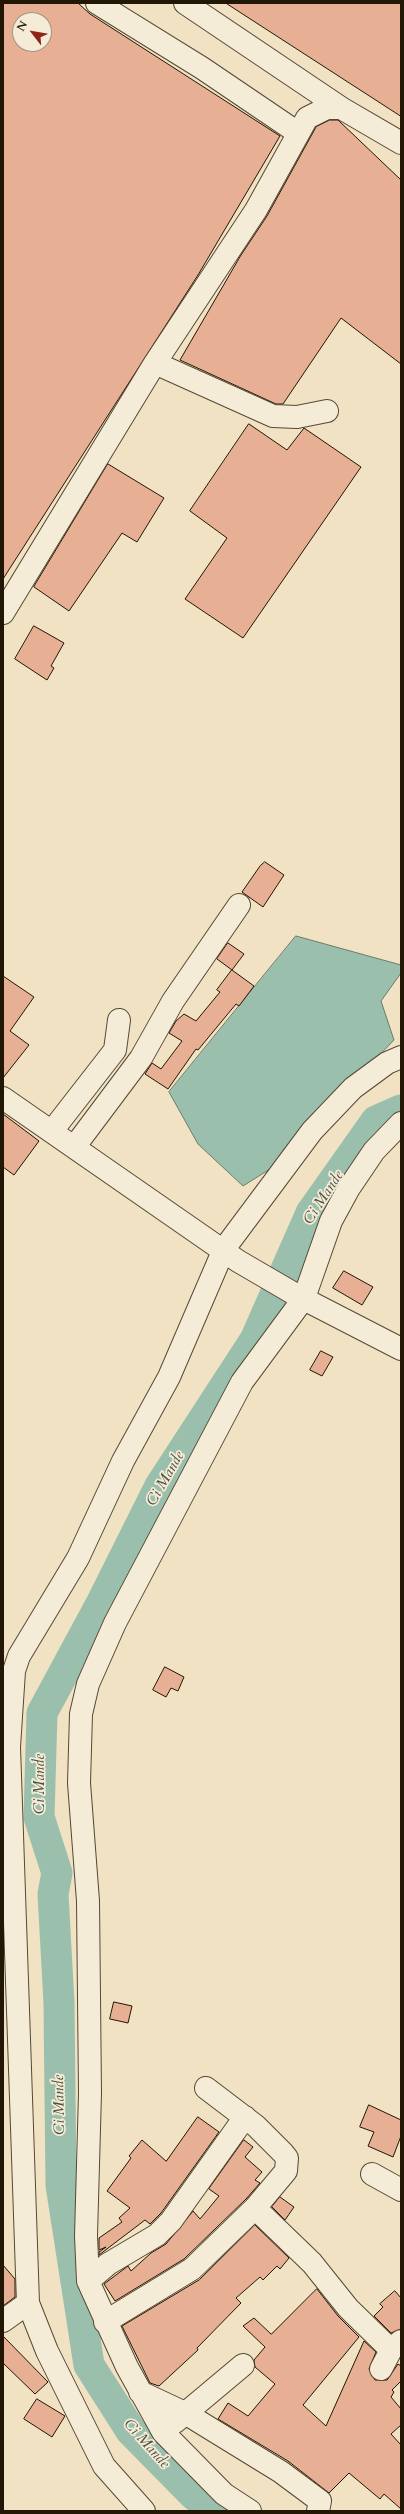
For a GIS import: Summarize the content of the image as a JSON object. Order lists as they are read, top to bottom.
{
  "water": ["Ci Mande"],
  "north": "top left"
}
